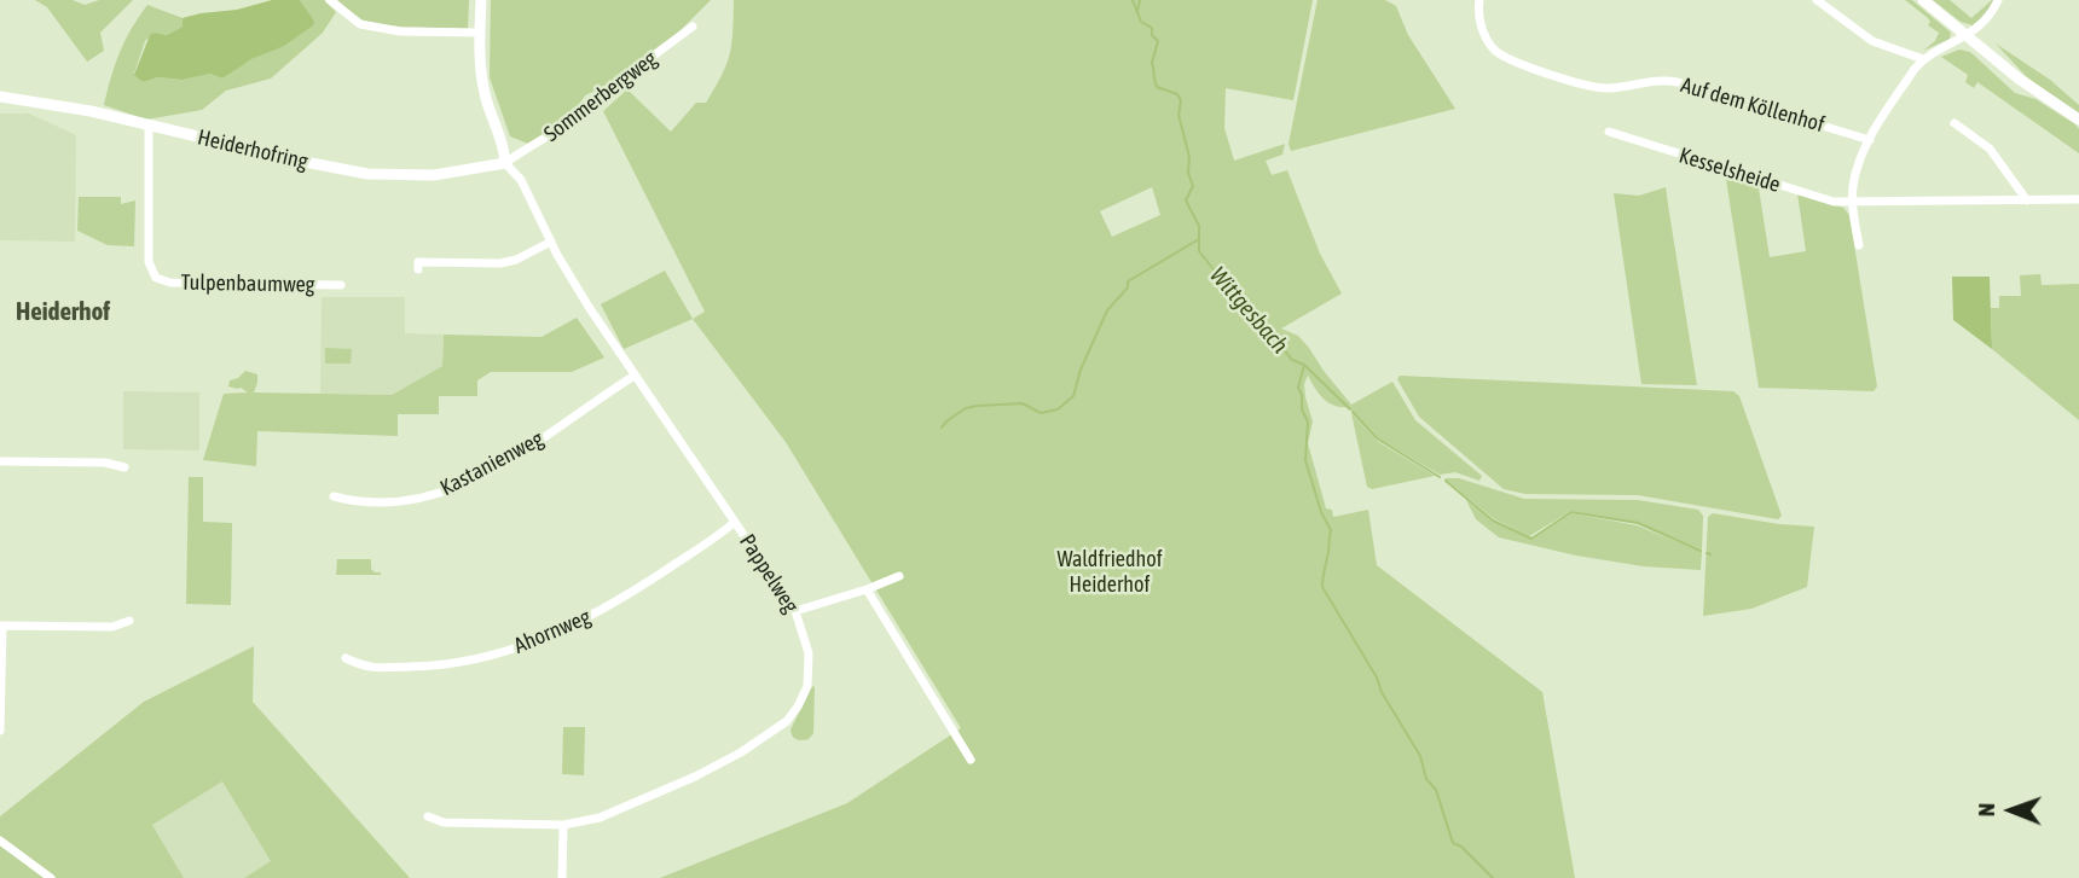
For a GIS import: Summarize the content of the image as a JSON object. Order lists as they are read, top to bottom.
{
  "streets": {
    "street": [
      "Sommerbergweg",
      "Auf dem Köllenhof",
      "Heiderhofring",
      "Kesselsheide",
      "Tulpenbaumweg",
      "Kastanienweg",
      "Pappelweg",
      "Ahornweg"
    ]
  },
  "crossings": [
    ["Sommerbergweg", "Heiderhofring"],
    ["Sommerbergweg", "Pappelweg"],
    ["Heiderhofring", "Tulpenbaumweg"],
    ["Heiderhofring", "Pappelweg"],
    ["Kastanienweg", "Pappelweg"],
    ["Pappelweg", "Ahornweg"]
  ],
  "districts": ["Heiderhof"],
  "water": ["Wittgesbach"],
  "parks": ["Waldfriedhof Heiderhof"],
  "north": "left"
}
